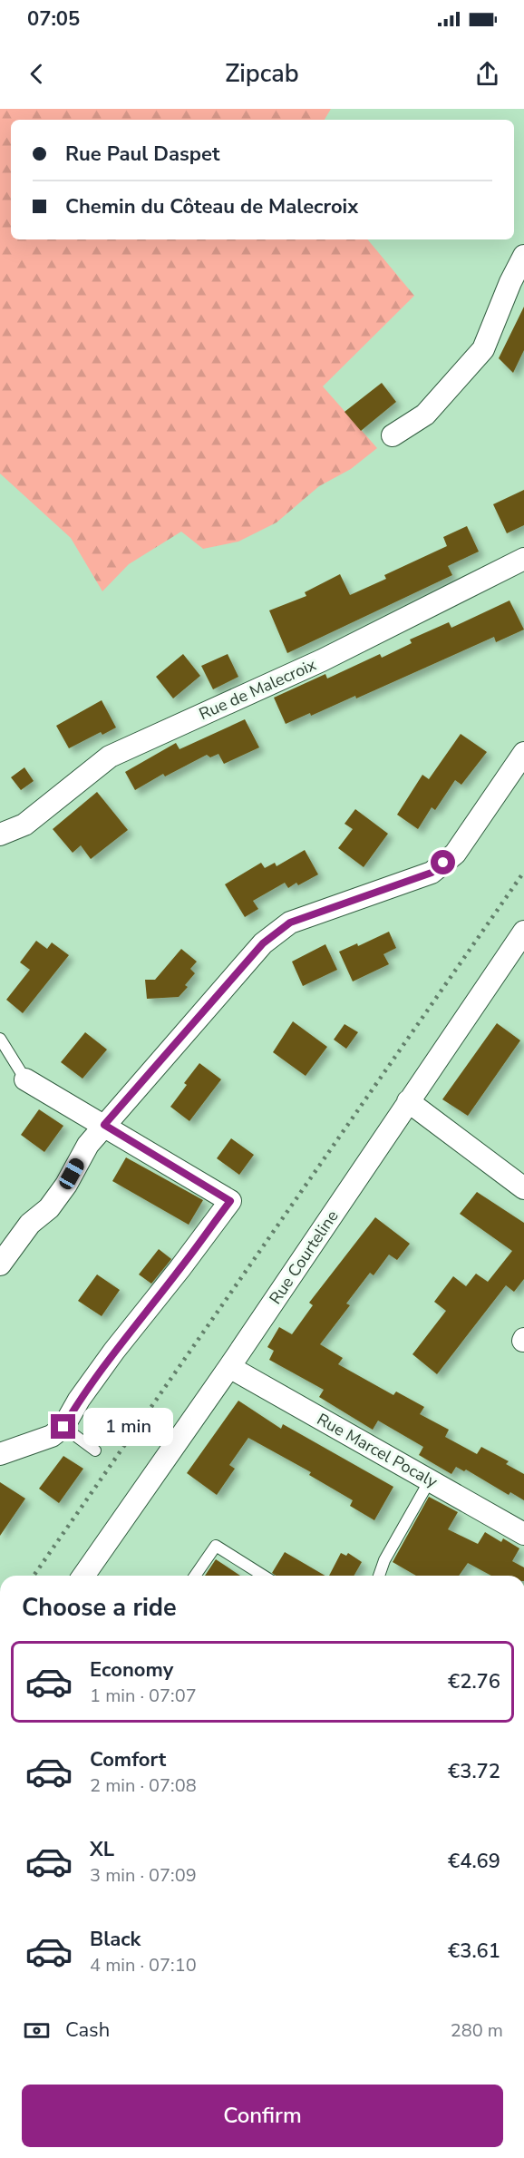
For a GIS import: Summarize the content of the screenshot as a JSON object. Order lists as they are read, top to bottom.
{
  "streets": {
    "street": ["Rue de Malecroix", "Rue Courteline", "Rue Marcel Pocaly"]
  },
  "crossings": [
    ["Rue Courteline", "Rue Marcel Pocaly"]
  ],
  "page": {
    "status": "07:05",
    "header": "Zipcab",
    "banner": ["Rue Paul Daspet", "Chemin du Côteau de Malecroix"],
    "bubble": "1 min",
    "heading": "Choose a ride",
    "list": [
      {
        "name": "Economy",
        "note": "1 min · 07:07",
        "value": "€2.76"
      },
      {
        "name": "Comfort",
        "note": "2 min · 07:08",
        "value": "€3.72"
      },
      {
        "name": "XL",
        "note": "3 min · 07:09",
        "value": "€4.69"
      },
      {
        "name": "Black",
        "note": "4 min · 07:10",
        "value": "€3.61"
      }
    ],
    "pay": ["Cash", "280 m"],
    "buttons": "Confirm"
  }
}
